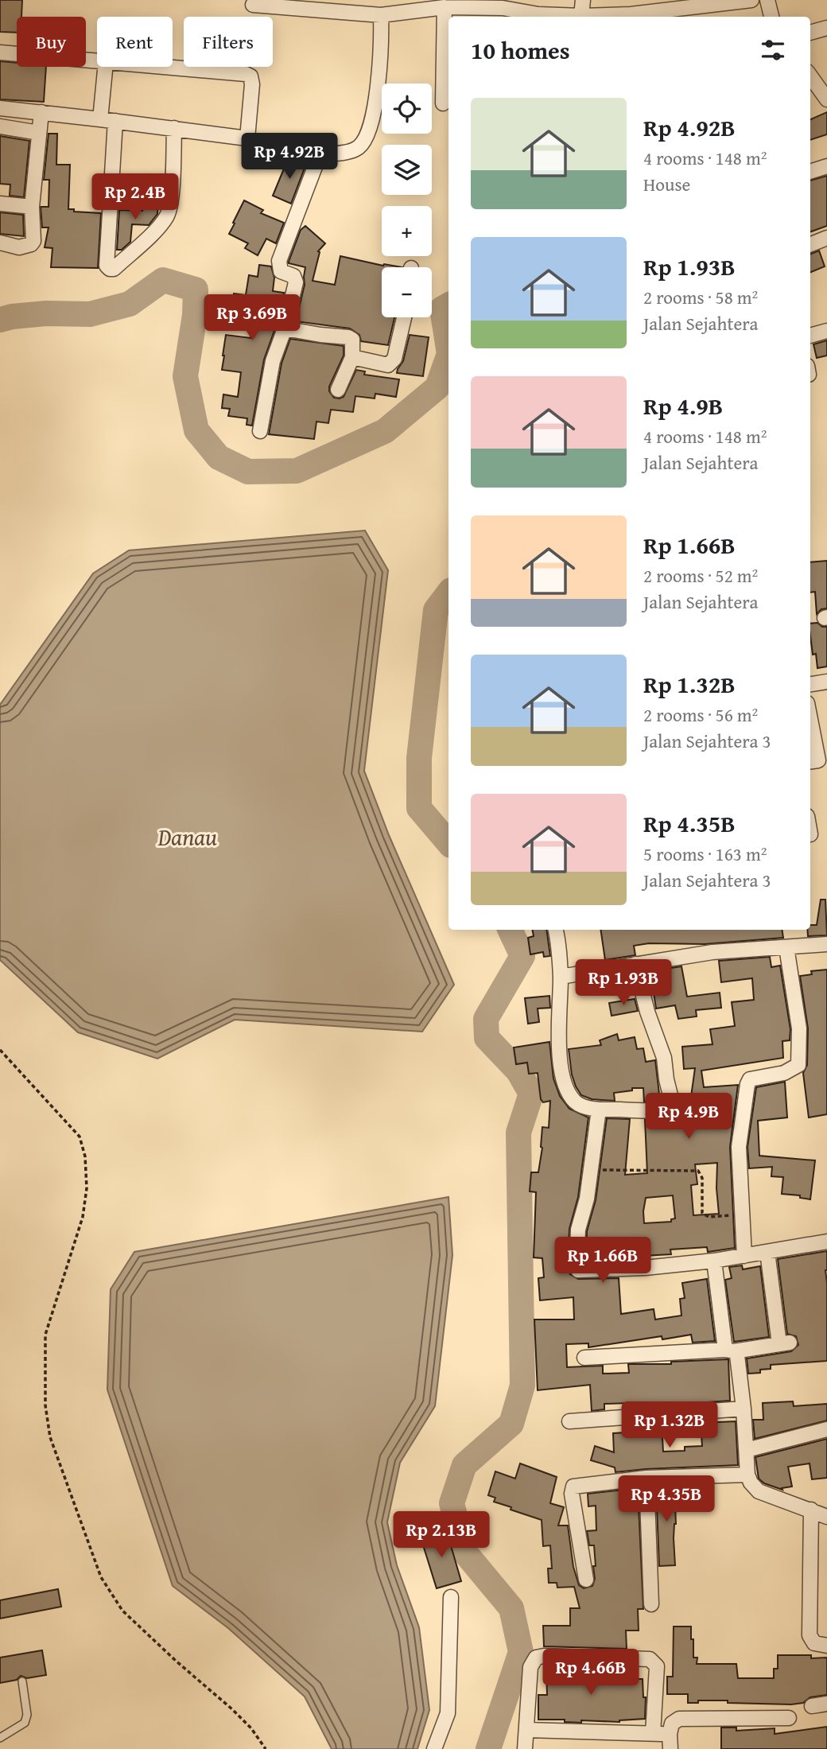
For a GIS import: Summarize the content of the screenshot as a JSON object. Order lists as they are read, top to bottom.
{
  "water": ["Danau"],
  "page": {
    "chip": ["Buy", "Rent", "Filters"],
    "heading": "10 homes",
    "map_buttons": ["+", "−"],
    "list": [
      {
        "name": "Rp 4.92B",
        "note": "4 rooms · 148 m² · House"
      },
      {
        "name": "Rp 1.93B",
        "note": "2 rooms · 58 m² · Jalan Sejahtera"
      },
      {
        "name": "Rp 4.9B",
        "note": "4 rooms · 148 m² · Jalan Sejahtera"
      },
      {
        "name": "Rp 1.66B",
        "note": "2 rooms · 52 m² · Jalan Sejahtera"
      },
      {
        "name": "Rp 1.32B",
        "note": "2 rooms · 56 m² · Jalan Sejahtera 3"
      },
      {
        "name": "Rp 4.35B",
        "note": "5 rooms · 163 m² · Jalan Sejahtera 3"
      }
    ],
    "price": [
      "Rp 4.92B",
      "Rp 2.4B",
      "Rp 3.69B",
      "Rp 1.93B",
      "Rp 4.9B",
      "Rp 1.66B",
      "Rp 1.32B",
      "Rp 4.35B",
      "Rp 2.13B",
      "Rp 4.66B"
    ]
  }
}
